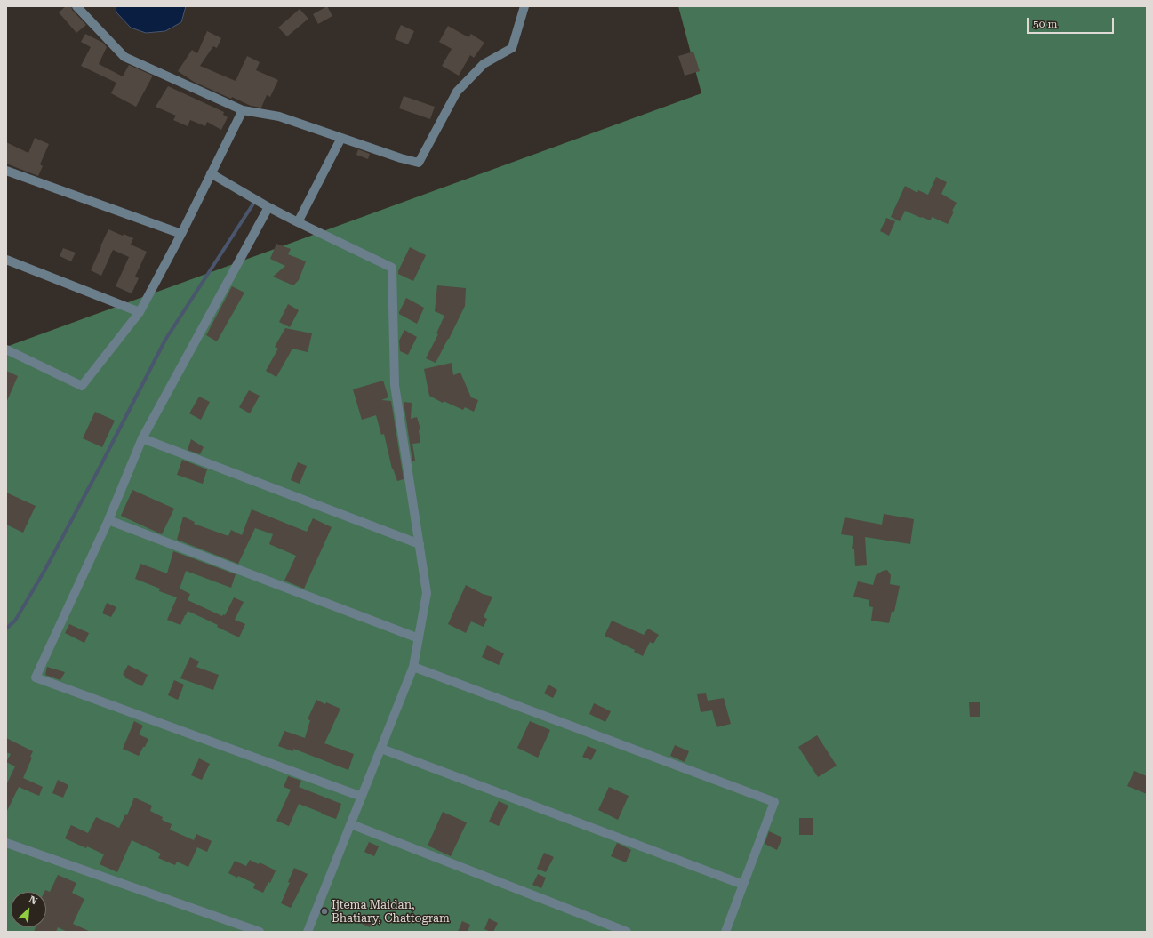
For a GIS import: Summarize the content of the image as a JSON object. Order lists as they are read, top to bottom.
{
  "places": ["Ijtema Maidan, Bhatiary, Chattogram"],
  "scale_bar": "50 m",
  "north": "top right"
}
